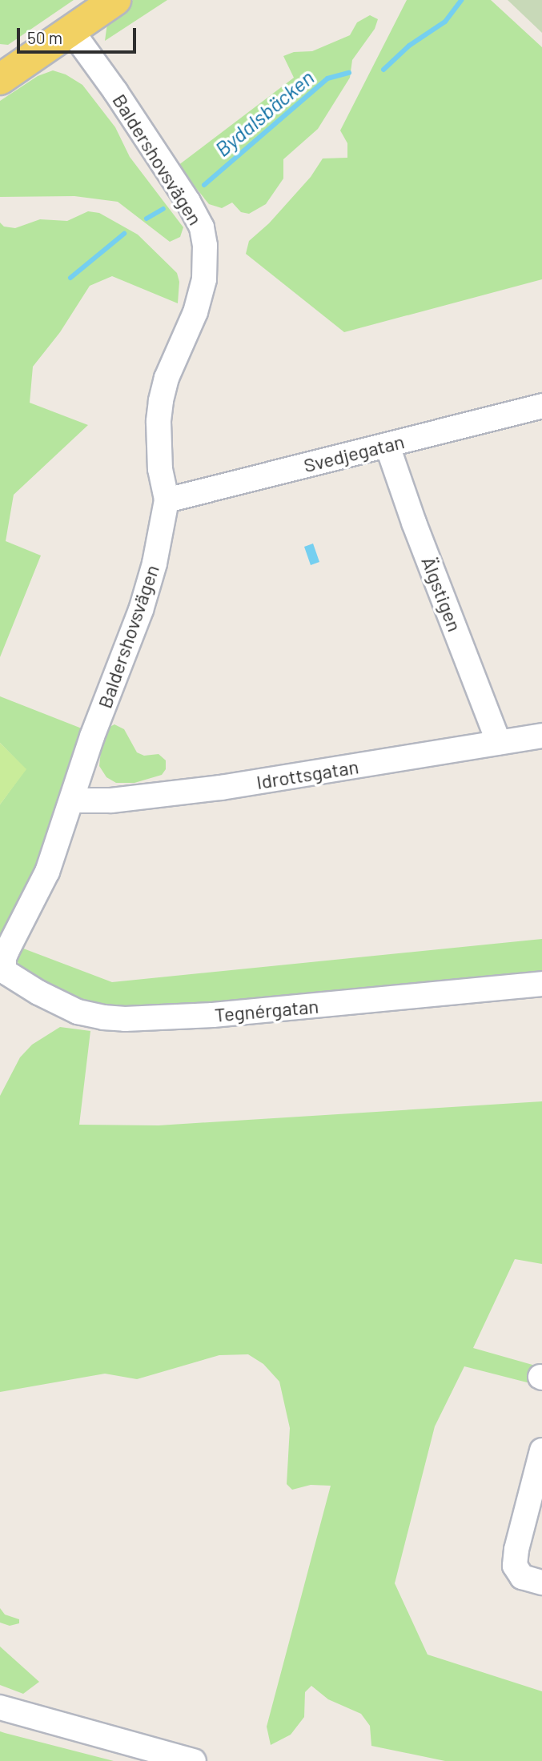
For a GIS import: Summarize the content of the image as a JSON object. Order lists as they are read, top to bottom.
{
  "streets": {
    "street": [
      "Baldershovsvägen",
      "Svedjegatan",
      "Älgstigen",
      "Idrottsgatan",
      "Tegnérgatan"
    ]
  },
  "crossings": [
    ["Baldershovsvägen", "Svedjegatan"],
    ["Baldershovsvägen", "Idrottsgatan"],
    ["Baldershovsvägen", "Tegnérgatan"],
    ["Svedjegatan", "Älgstigen"],
    ["Älgstigen", "Idrottsgatan"]
  ],
  "water": ["Bydalsbäcken"],
  "scale_bar": "50 m"
}
